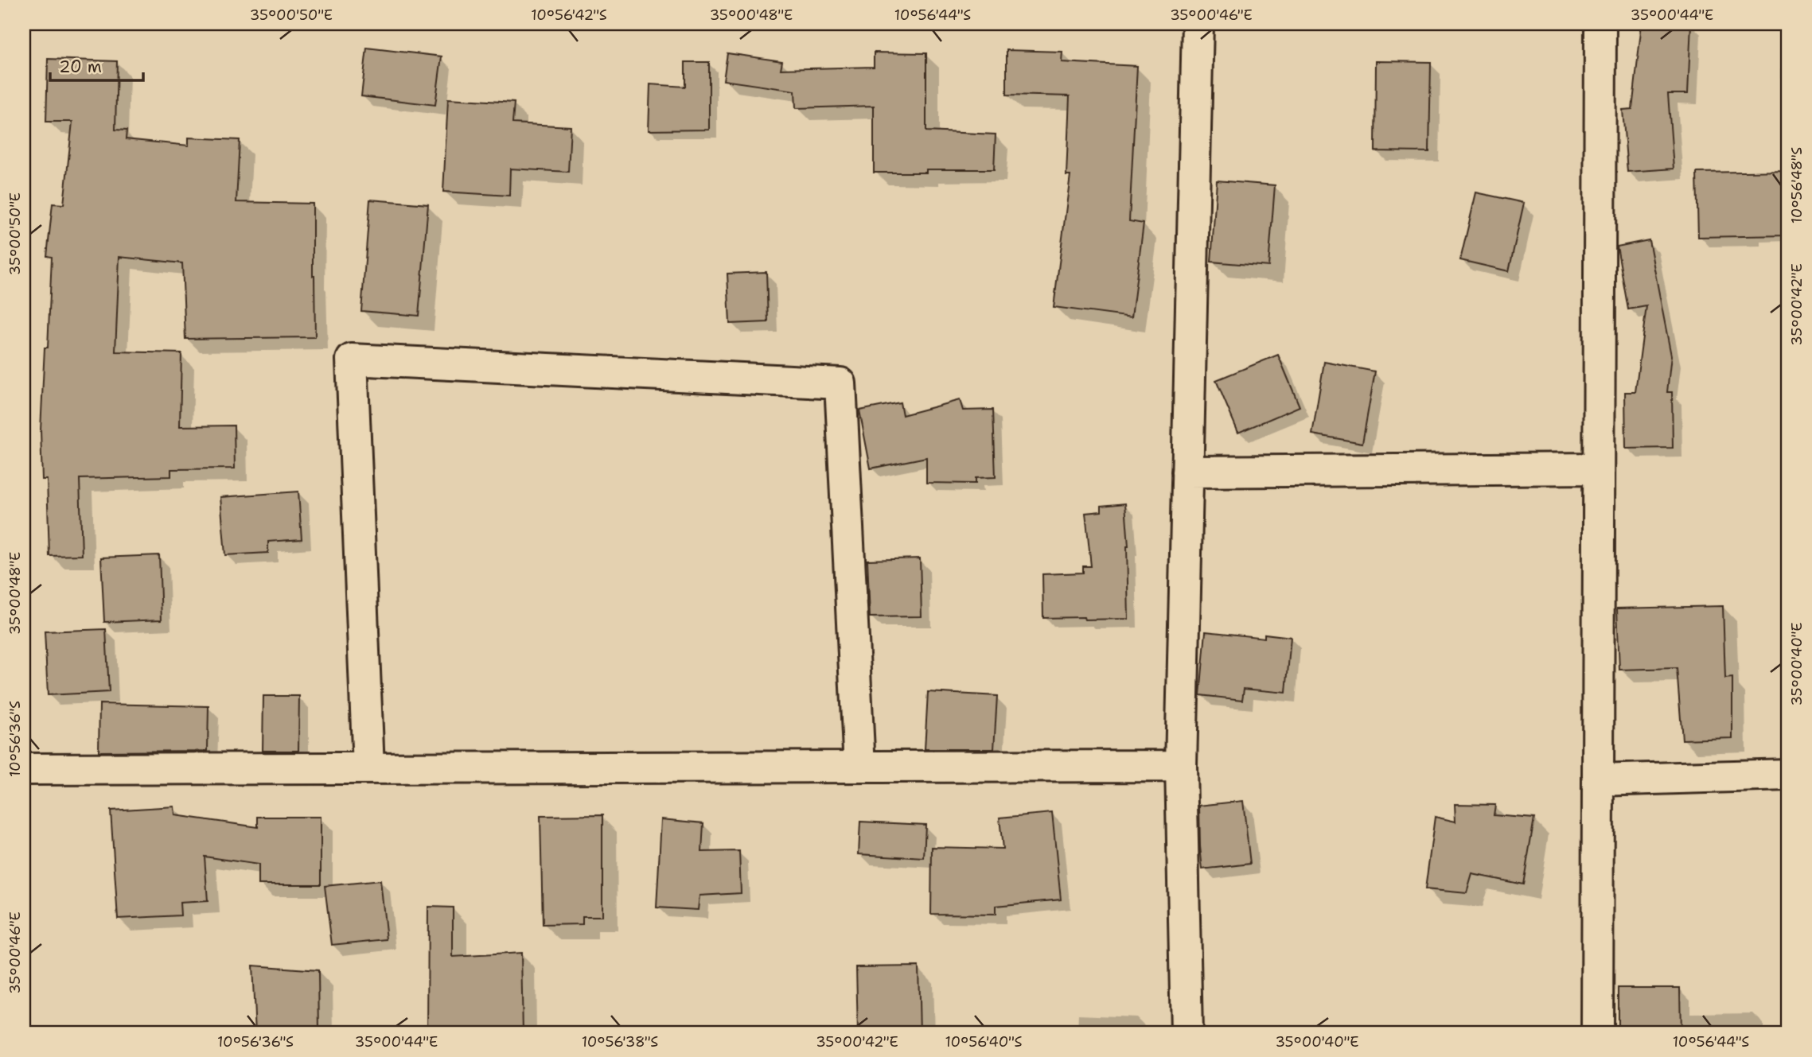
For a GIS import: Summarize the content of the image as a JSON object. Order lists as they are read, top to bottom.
{
  "scale_bar": "20 m",
  "coordinates": [
    "35°00'50\"E",
    "10°56'42\"S",
    "35°00'48\"E",
    "10°56'44\"S",
    "35°00'46\"E",
    "35°00'44\"E",
    "10°56'48\"S",
    "35°00'42\"E",
    "35°00'40\"E",
    "10°56'36\"S",
    "10°56'38\"S",
    "10°56'40\"S"
  ]
}
